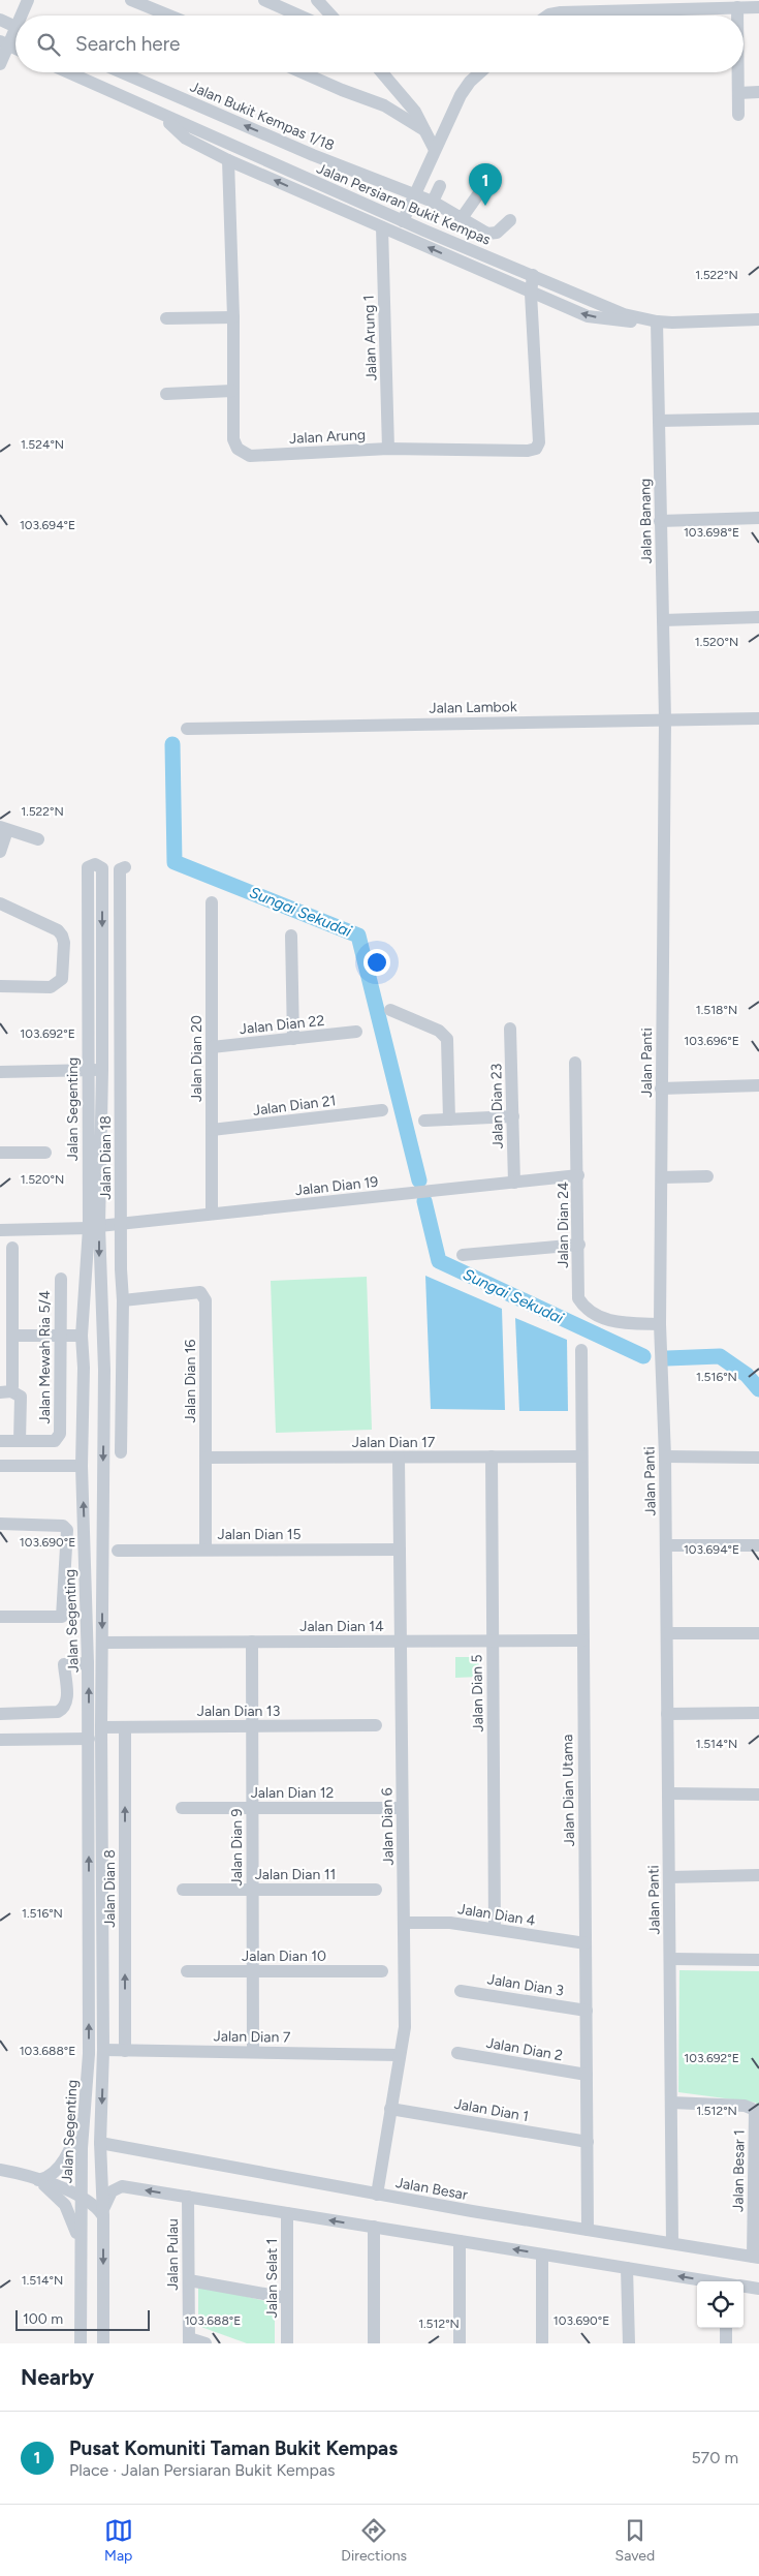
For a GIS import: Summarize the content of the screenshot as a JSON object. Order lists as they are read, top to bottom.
{
  "streets": {
    "street": [
      "Jalan Bukit Kempas 1/18",
      "Jalan Persiaran Bukit Kempas",
      "Jalan Arung 1",
      "Jalan Arung",
      "Jalan Banang",
      "Jalan Lambok",
      "Jalan Dian 22",
      "Jalan Dian 20",
      "Jalan Panti",
      "Jalan Dian 21",
      "Jalan Dian 23",
      "Jalan Segenting",
      "Jalan Dian 18",
      "Jalan Dian 19",
      "Jalan Dian 24",
      "Jalan Mewah Ria 5/4",
      "Jalan Dian 16",
      "Jalan Dian 17",
      "Jalan Dian 15",
      "Jalan Dian 14",
      "Jalan Dian 5",
      "Jalan Dian 13",
      "Jalan Dian Utama",
      "Jalan Dian 12",
      "Jalan Dian 6",
      "Jalan Dian 9",
      "Jalan Dian 11",
      "Jalan Dian 8",
      "Jalan Dian 4",
      "Jalan Dian 10",
      "Jalan Dian 3",
      "Jalan Dian 7",
      "Jalan Dian 2",
      "Jalan Dian 1",
      "Jalan Besar 1",
      "Jalan Besar",
      "Jalan Pulau",
      "Jalan Selat 1"
    ]
  },
  "crossings": [
    ["Jalan Persiaran Bukit Kempas", "Jalan Arung"],
    ["Jalan Persiaran Bukit Kempas", "Jalan Banang"],
    ["Jalan Arung 1", "Jalan Arung"],
    ["Jalan Banang", "Jalan Lambok"],
    ["Jalan Banang", "Jalan Panti"],
    ["Jalan Lambok", "Jalan Panti"],
    ["Jalan Dian 22", "Jalan Dian 20"],
    ["Jalan Dian 20", "Jalan Dian 21"],
    ["Jalan Dian 20", "Jalan Dian 19"],
    ["Jalan Panti", "Jalan Dian 24"],
    ["Jalan Panti", "Jalan Besar 1"],
    ["Jalan Panti", "Jalan Besar"],
    ["Jalan Dian 23", "Jalan Dian 19"],
    ["Jalan Segenting", "Jalan Dian 19"],
    ["Jalan Segenting", "Jalan Dian 14"],
    ["Jalan Segenting", "Jalan Dian 13"],
    ["Jalan Segenting", "Jalan Dian 7"],
    ["Jalan Segenting", "Jalan Besar"],
    ["Jalan Dian 18", "Jalan Dian 19"],
    ["Jalan Dian 18", "Jalan Dian 16"],
    ["Jalan Dian 19", "Jalan Dian 24"],
    ["Jalan Dian 16", "Jalan Dian 17"],
    ["Jalan Dian 16", "Jalan Dian 15"],
    ["Jalan Dian 17", "Jalan Dian 5"],
    ["Jalan Dian 17", "Jalan Dian Utama"],
    ["Jalan Dian 17", "Jalan Dian 6"],
    ["Jalan Dian 15", "Jalan Dian 6"],
    ["Jalan Dian 14", "Jalan Dian 5"],
    ["Jalan Dian 14", "Jalan Dian Utama"],
    ["Jalan Dian 14", "Jalan Dian 6"],
    ["Jalan Dian 14", "Jalan Dian 9"],
    ["Jalan Dian 5", "Jalan Dian 4"],
    ["Jalan Dian 13", "Jalan Dian 9"],
    ["Jalan Dian 13", "Jalan Dian 8"],
    ["Jalan Dian Utama", "Jalan Dian 4"],
    ["Jalan Dian Utama", "Jalan Dian 3"],
    ["Jalan Dian Utama", "Jalan Dian 2"],
    ["Jalan Dian Utama", "Jalan Dian 1"],
    ["Jalan Dian Utama", "Jalan Besar"],
    ["Jalan Dian 12", "Jalan Dian 6"],
    ["Jalan Dian 12", "Jalan Dian 9"],
    ["Jalan Dian 6", "Jalan Dian 4"],
    ["Jalan Dian 6", "Jalan Dian 7"],
    ["Jalan Dian 6", "Jalan Dian 1"],
    ["Jalan Dian 6", "Jalan Besar"],
    ["Jalan Dian 9", "Jalan Dian 11"],
    ["Jalan Dian 9", "Jalan Dian 10"],
    ["Jalan Dian 9", "Jalan Dian 7"],
    ["Jalan Dian 8", "Jalan Dian 7"],
    ["Jalan Besar 1", "Jalan Besar"]
  ],
  "one_way": ["Jalan Dian 8"],
  "water": ["Sungai Sekudai"],
  "scale_bar": "100 m",
  "page": {
    "search": "Search here",
    "pins": "1",
    "scale": "100 m",
    "heading": "Nearby",
    "list": [
      {
        "mark": "1",
        "name": "Pusat Komuniti Taman Bukit Kempas",
        "note": "Place · Jalan Persiaran Bukit Kempas",
        "value": "570 m"
      }
    ],
    "nav": ["Map", "Directions", "Saved"]
  },
  "coordinates": [
    "1.522°N",
    "1.524°N",
    "103.694°E",
    "103.698°E",
    "1.520°N",
    "1.518°N",
    "103.692°E",
    "103.696°E",
    "1.516°N",
    "103.690°E",
    "1.514°N",
    "103.688°E",
    "1.512°N"
  ]
}
